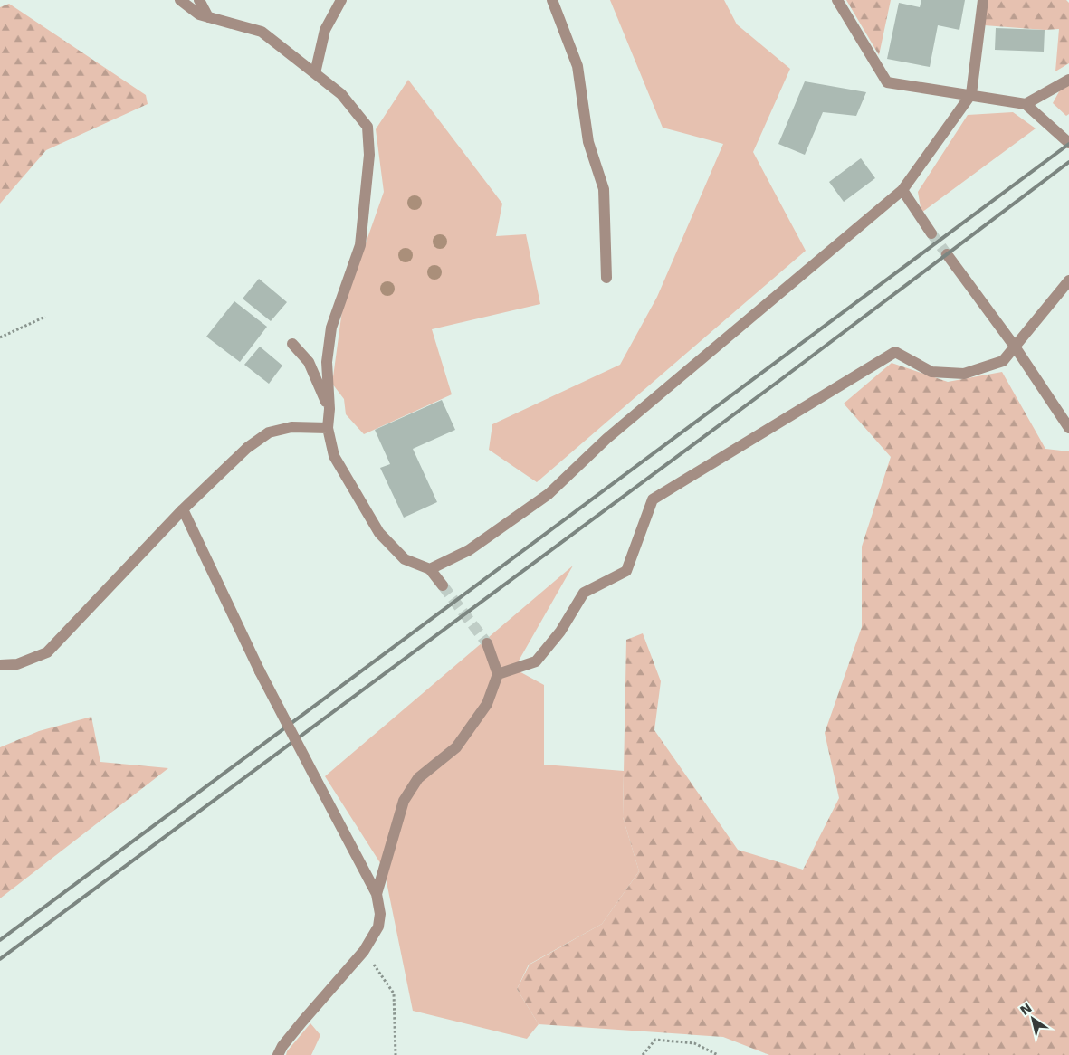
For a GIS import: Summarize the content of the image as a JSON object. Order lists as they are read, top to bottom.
{
  "north": "top left"
}
